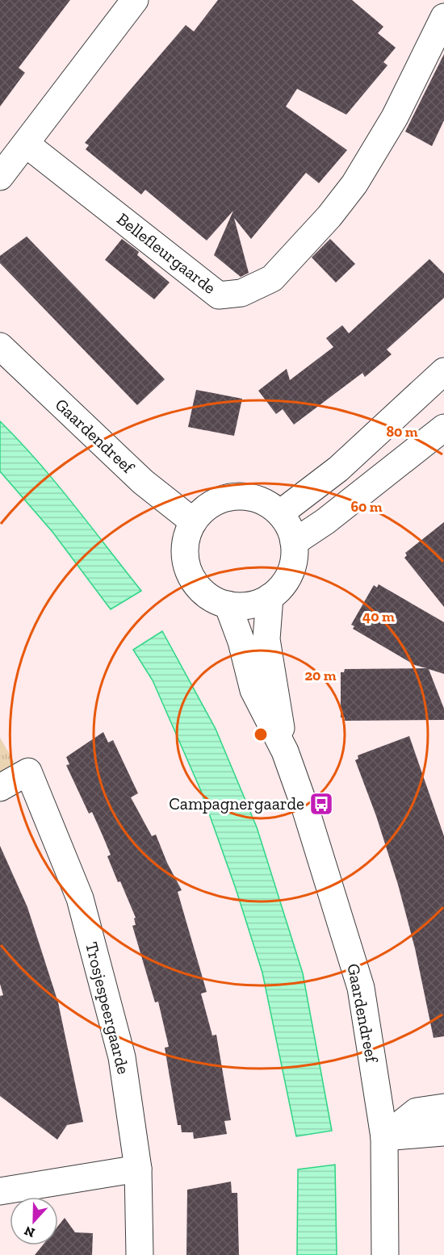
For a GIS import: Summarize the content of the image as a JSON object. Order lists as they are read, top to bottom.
{
  "streets": {
    "street": ["Bellefleurgaarde", "Gaardendreef", "Trosjespeergaarde"]
  },
  "places": {
    "bus stop": ["Campagnergaarde"]
  },
  "north": "bottom",
  "rings": [
    "80 m",
    "60 m",
    "40 m",
    "20 m"
  ]
}
